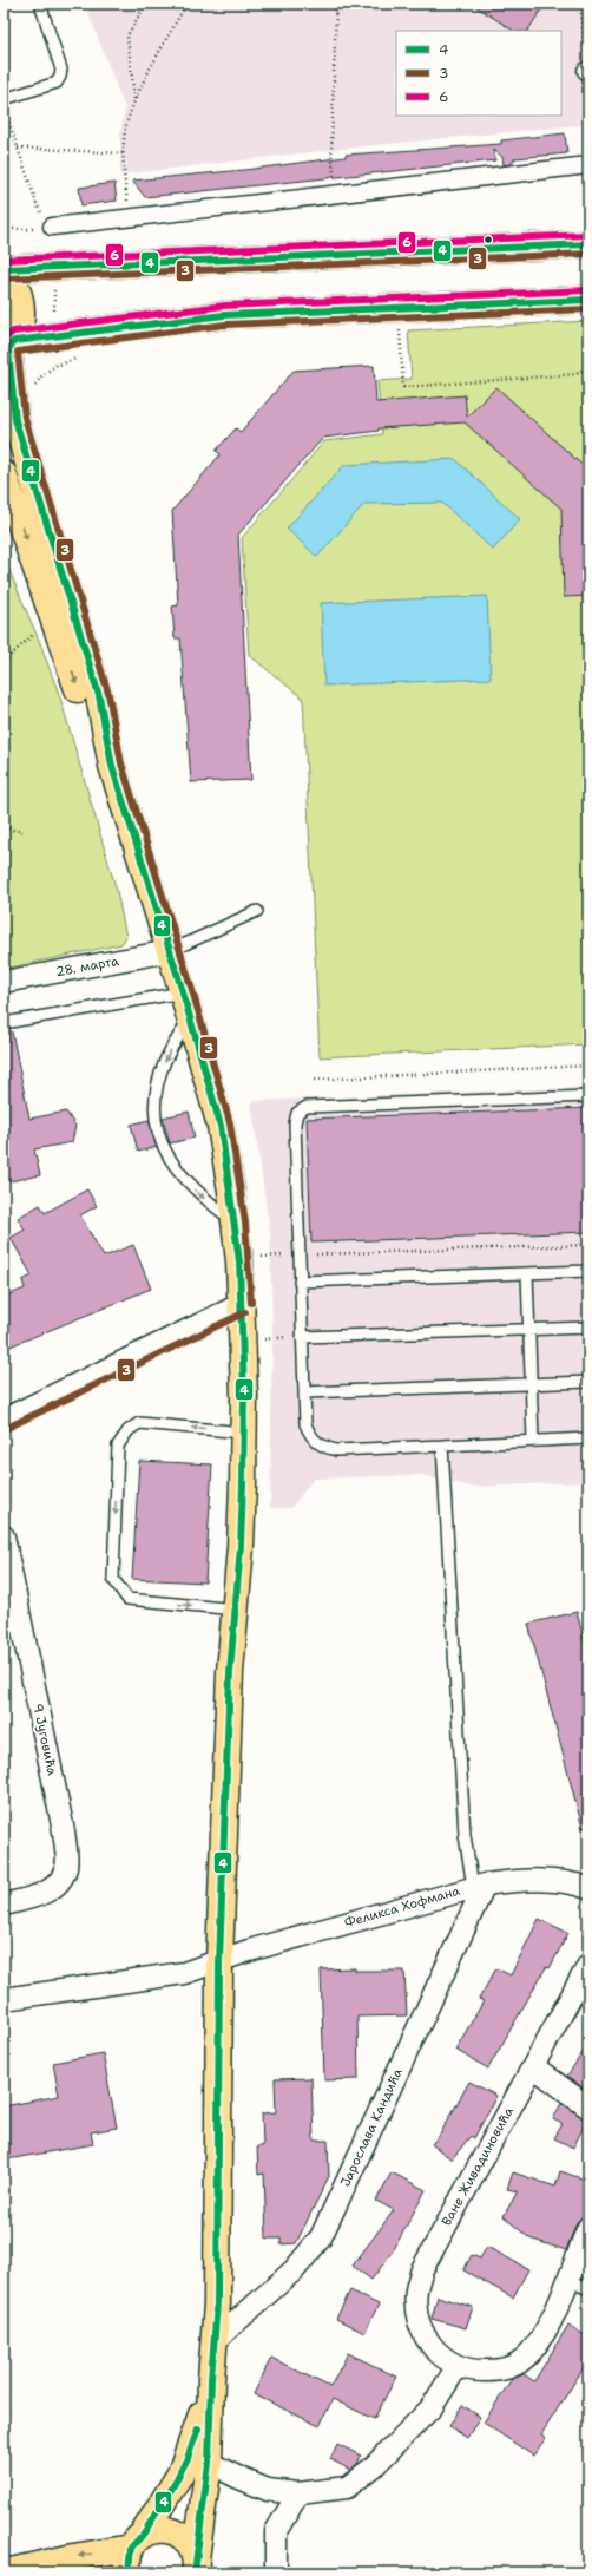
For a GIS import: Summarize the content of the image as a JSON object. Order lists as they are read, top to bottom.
{
  "streets": {
    "street": [
      "28. марта",
      "9 Југовића",
      "Феликса Хофмана",
      "Јарослава Кандића",
      "Ване Живадиновића"
    ]
  },
  "crossings": [
    ["Феликса Хофмана", "Јарослава Кандића"]
  ],
  "lines": ["transit line 6", "transit line 4", "transit line 3"],
  "legend": ["4", "3", "6"]
}
